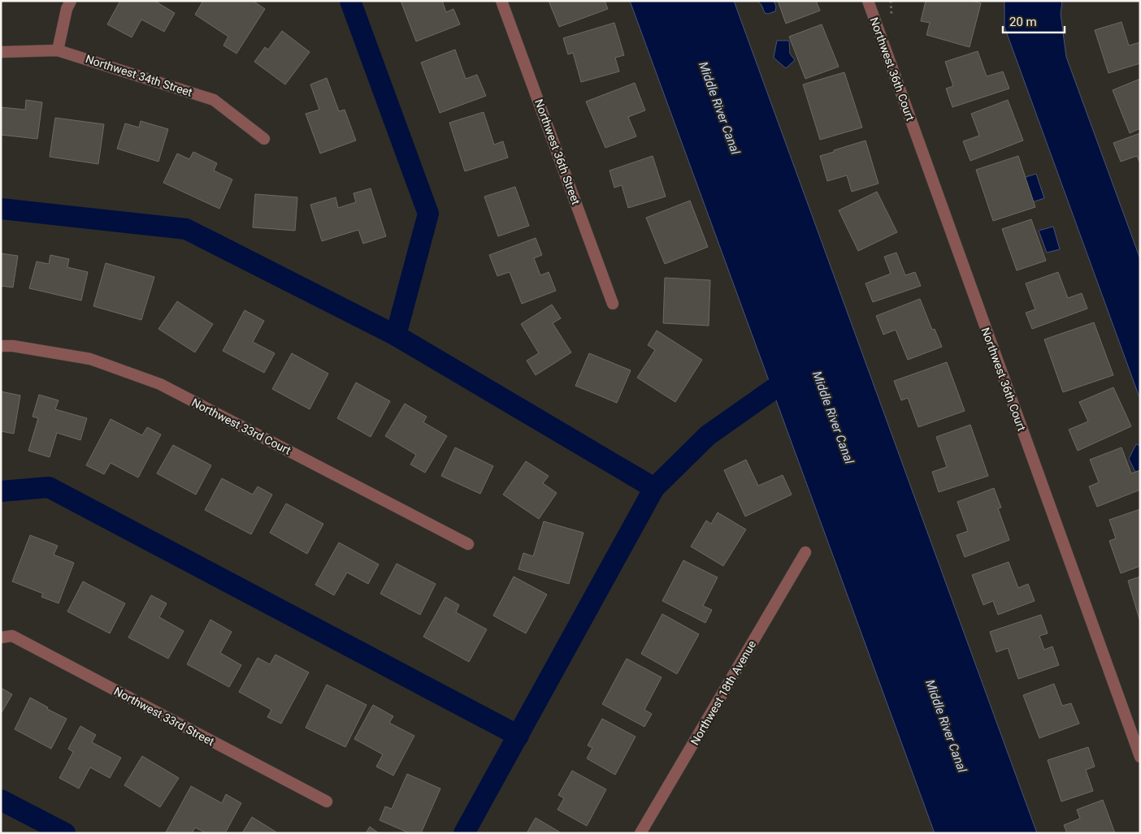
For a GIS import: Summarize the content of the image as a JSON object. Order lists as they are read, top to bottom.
{
  "streets": {
    "street": [
      "Northwest 36th Court",
      "Northwest 34th Street",
      "Northwest 36th Street",
      "Northwest 33rd Court",
      "Northwest 18th Avenue",
      "Northwest 33rd Street"
    ]
  },
  "water": ["Middle River Canal"],
  "scale_bar": "20 m"
}
